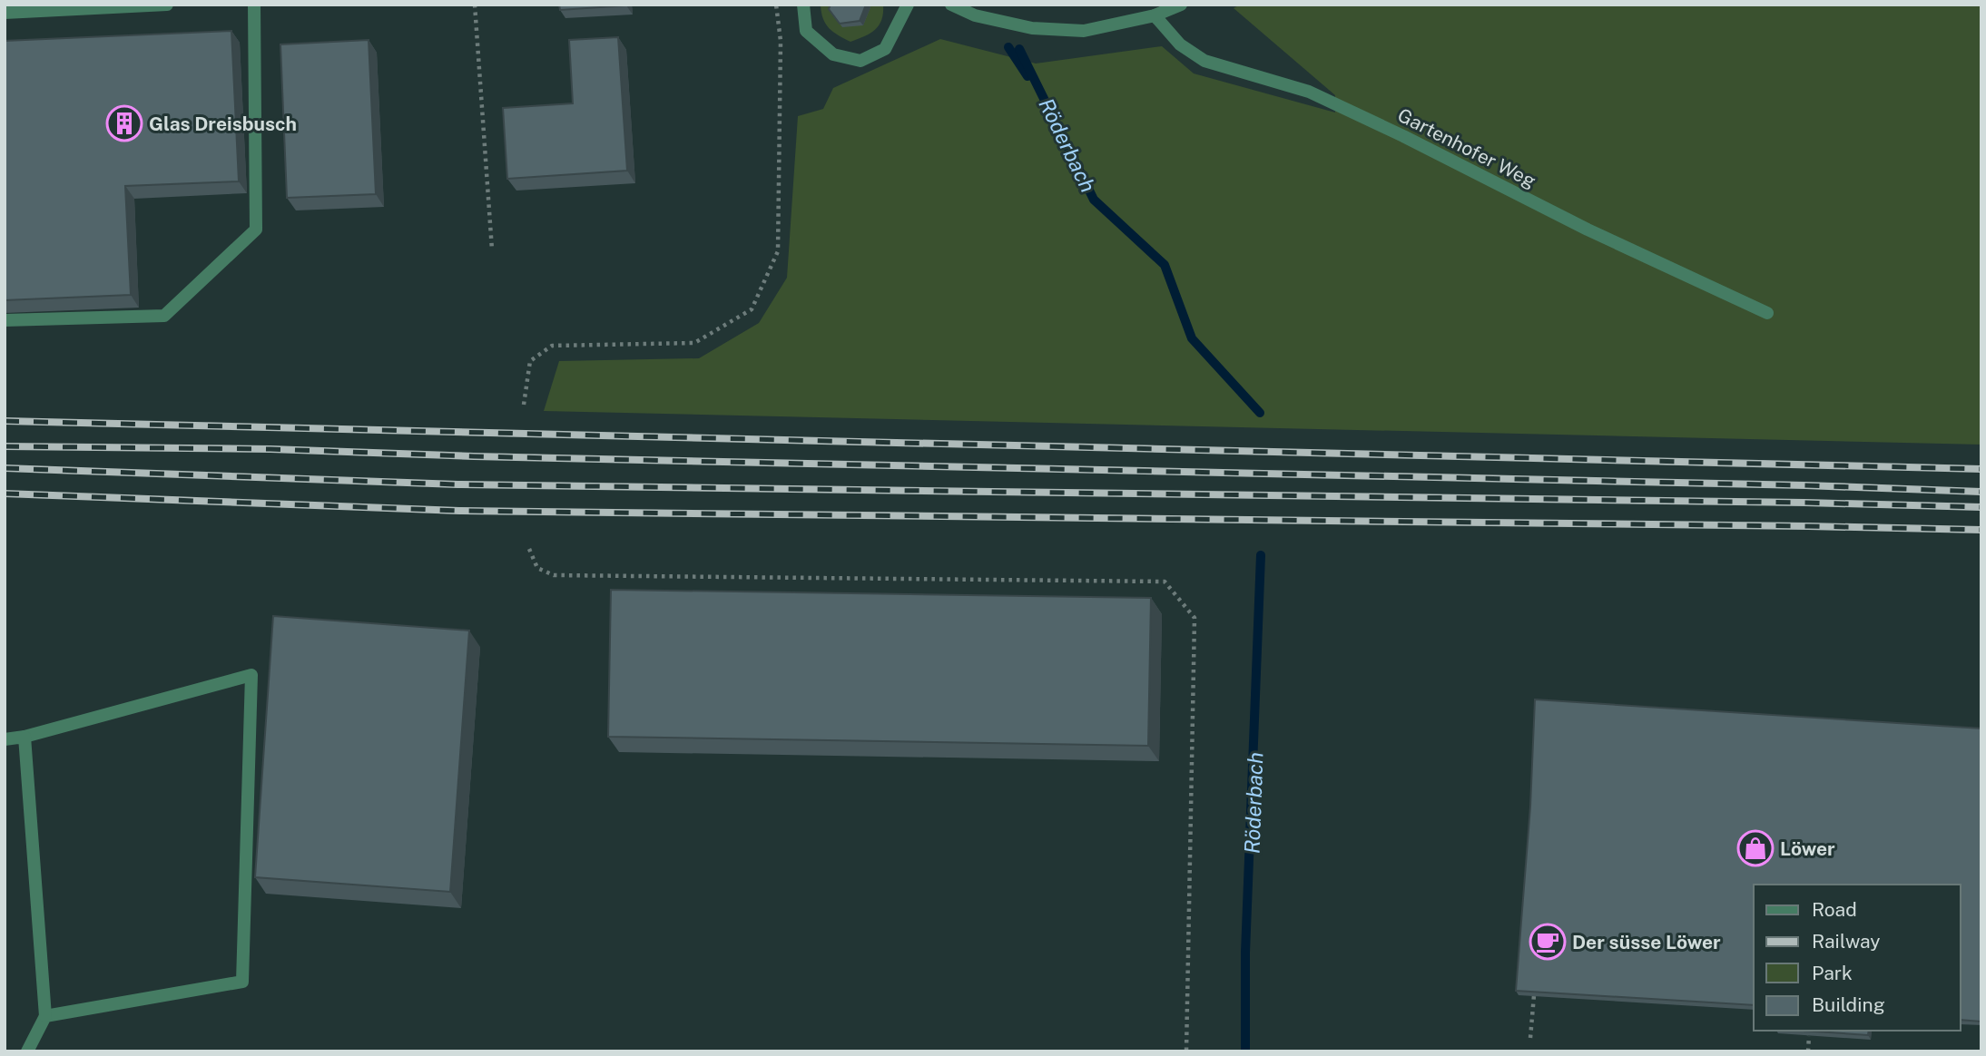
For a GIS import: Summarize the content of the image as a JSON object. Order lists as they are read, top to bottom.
{
  "streets": {
    "street": ["Gartenhofer Weg"]
  },
  "water": ["Röderbach"],
  "places": {
    "building": ["Glas Dreisbusch"],
    "shop": ["Löwer"],
    "cafe": ["Der süsse Löwer"]
  },
  "legend": [
    "Road",
    "Railway",
    "Park",
    "Building"
  ]
}
